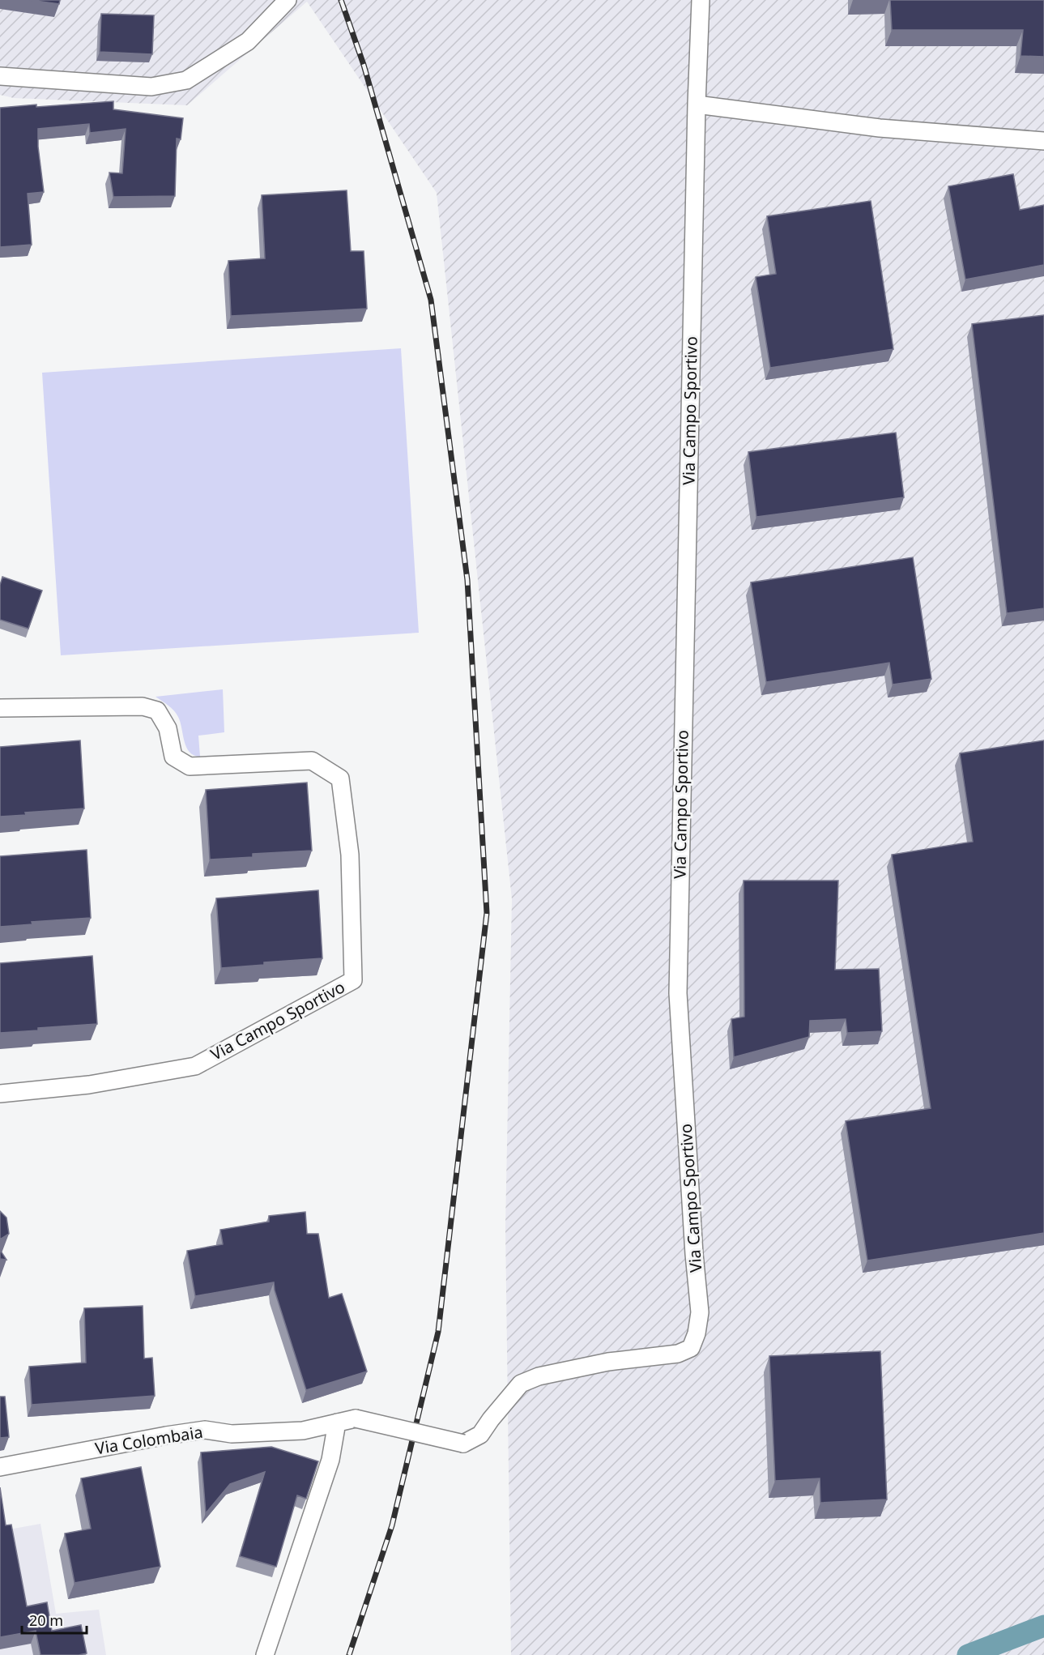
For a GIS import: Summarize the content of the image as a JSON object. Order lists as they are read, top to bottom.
{
  "streets": {
    "street": ["Via Campo Sportivo", "Via Colombaia"]
  },
  "crossings": [
    ["Via Campo Sportivo", "Via Colombaia"]
  ],
  "scale_bar": "20 m"
}
